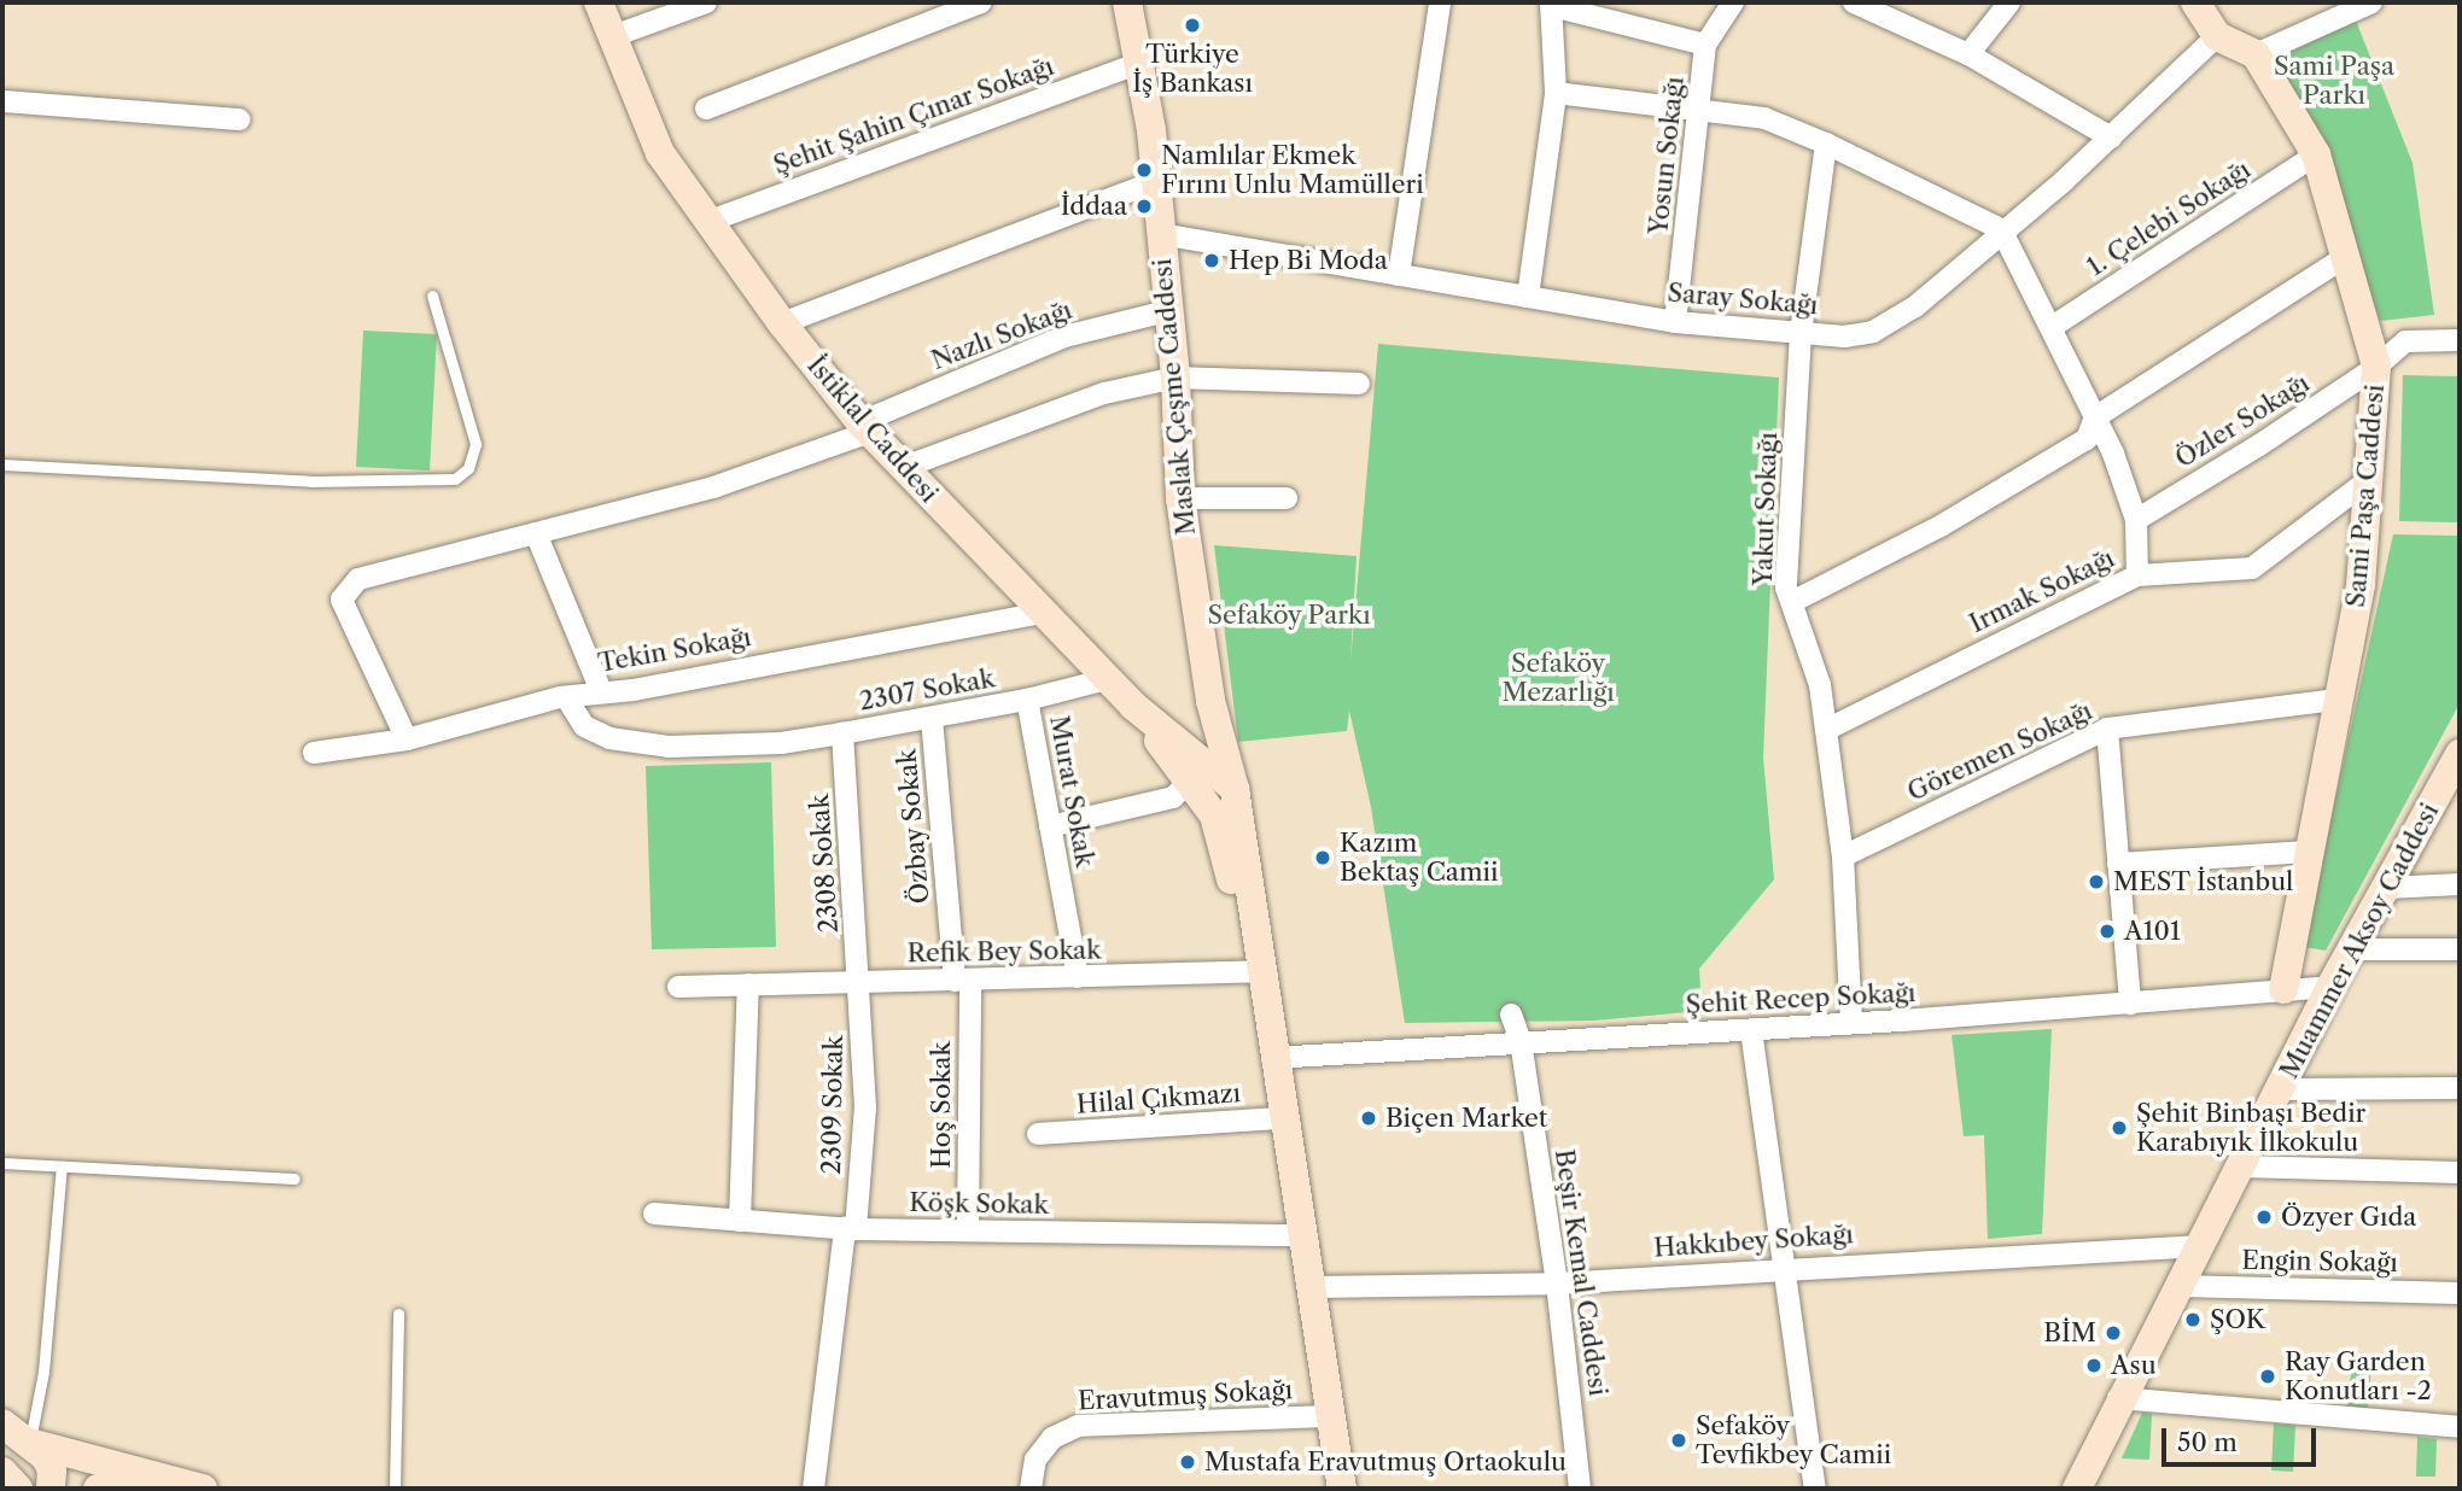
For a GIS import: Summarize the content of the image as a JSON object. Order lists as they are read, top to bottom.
{
  "streets": {
    "street": [
      "Şehit Şahin Çınar Sokağı",
      "Yosun Sokağı",
      "1. Çelebi Sokağı",
      "Saray Sokağı",
      "Nazlı Sokağı",
      "Maslak Çeşme Caddesi",
      "Özler Sokağı",
      "İstiklal Caddesi",
      "Sami Paşa Caddesi",
      "Yakut Sokağı",
      "Irmak Sokağı",
      "Tekin Sokağı",
      "2307 Sokak",
      "Göremen Sokağı",
      "Murat Sokak",
      "Özbay Sokak",
      "2308 Sokak",
      "Muammer Aksoy Caddesi",
      "Refik Bey Sokak",
      "Şehit Recep Sokağı",
      "Hilal Çıkmazı",
      "2309 Sokak",
      "Hoş Sokak",
      "Köşk Sokak",
      "Hakkıbey Sokağı",
      "Engin Sokağı",
      "Beşir Kemal Caddesi",
      "Eravutmuş Sokağı"
    ]
  },
  "crossings": [
    ["Şehit Şahin Çınar Sokağı", "Maslak Çeşme Caddesi"],
    ["Şehit Şahin Çınar Sokağı", "İstiklal Caddesi"],
    ["Yosun Sokağı", "Saray Sokağı"],
    ["1. Çelebi Sokağı", "Sami Paşa Caddesi"],
    ["Saray Sokağı", "Maslak Çeşme Caddesi"],
    ["Saray Sokağı", "Yakut Sokağı"],
    ["Nazlı Sokağı", "Maslak Çeşme Caddesi"],
    ["Nazlı Sokağı", "İstiklal Caddesi"],
    ["Nazlı Sokağı", "Tekin Sokağı"],
    ["Maslak Çeşme Caddesi", "İstiklal Caddesi"],
    ["Maslak Çeşme Caddesi", "Refik Bey Sokak"],
    ["Özler Sokağı", "Sami Paşa Caddesi"],
    ["İstiklal Caddesi", "Tekin Sokağı"],
    ["İstiklal Caddesi", "Murat Sokak"],
    ["Sami Paşa Caddesi", "Irmak Sokağı"],
    ["Sami Paşa Caddesi", "Göremen Sokağı"],
    ["Sami Paşa Caddesi", "Şehit Recep Sokağı"],
    ["Yakut Sokağı", "Irmak Sokağı"],
    ["Yakut Sokağı", "Göremen Sokağı"],
    ["Yakut Sokağı", "Şehit Recep Sokağı"],
    ["Tekin Sokağı", "2307 Sokak"],
    ["2307 Sokak", "Murat Sokak"],
    ["2307 Sokak", "Özbay Sokak"],
    ["2307 Sokak", "2308 Sokak"],
    ["Murat Sokak", "Refik Bey Sokak"],
    ["Özbay Sokak", "Refik Bey Sokak"],
    ["Özbay Sokak", "Hoş Sokak"],
    ["2308 Sokak", "Refik Bey Sokak"],
    ["2308 Sokak", "2309 Sokak"],
    ["Muammer Aksoy Caddesi", "Şehit Recep Sokağı"],
    ["Muammer Aksoy Caddesi", "Hakkıbey Sokağı"],
    ["Muammer Aksoy Caddesi", "Engin Sokağı"],
    ["Refik Bey Sokak", "2309 Sokak"],
    ["Refik Bey Sokak", "Hoş Sokak"],
    ["Şehit Recep Sokağı", "Beşir Kemal Caddesi"],
    ["2309 Sokak", "Köşk Sokak"],
    ["Hoş Sokak", "Köşk Sokak"],
    ["Hakkıbey Sokağı", "Beşir Kemal Caddesi"]
  ],
  "parks": ["Sami Paşa Parkı", "Sefaköy Parkı", "Sefaköy Mezarlığı"],
  "places": [
    "Türkiye İş Bankası",
    "Namlılar Ekmek Fırını Unlu Mamülleri",
    "İddaa",
    "Hep Bi Moda",
    "Kazım Bektaş Camii",
    "MEST İstanbul",
    "A101",
    "Biçen Market",
    "Şehit Binbaşı Bedir Karabıyık İlkokulu",
    "Özyer Gıda",
    "ŞOK",
    "BİM",
    "Asu",
    "Ray Garden Konutları -2",
    "Sefaköy Tevfikbey Camii",
    "Mustafa Eravutmuş Ortaokulu"
  ],
  "scale_bar": "50 m"
}
